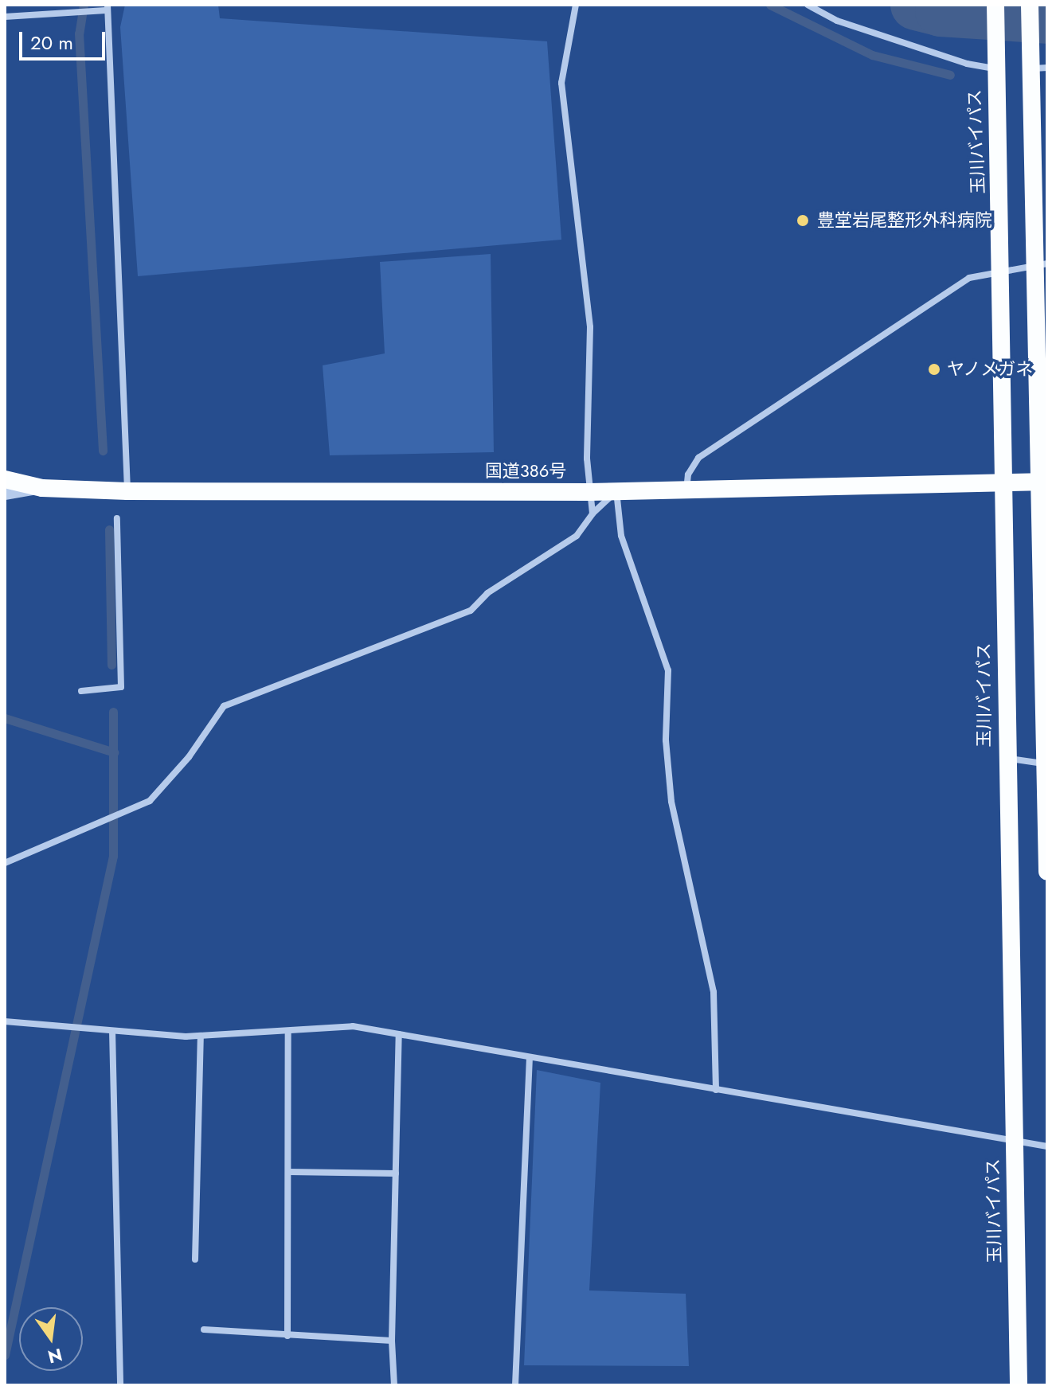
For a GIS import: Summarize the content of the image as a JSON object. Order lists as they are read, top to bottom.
{
  "streets": {
    "highway": ["玉川バイパス", "国道386号"]
  },
  "crossings": [
    ["玉川バイパス", "国道386号"]
  ],
  "places": ["豊堂岩尾整形外科病院", "ヤノメガネ"],
  "scale_bar": "20 m",
  "north": "bottom"
}
